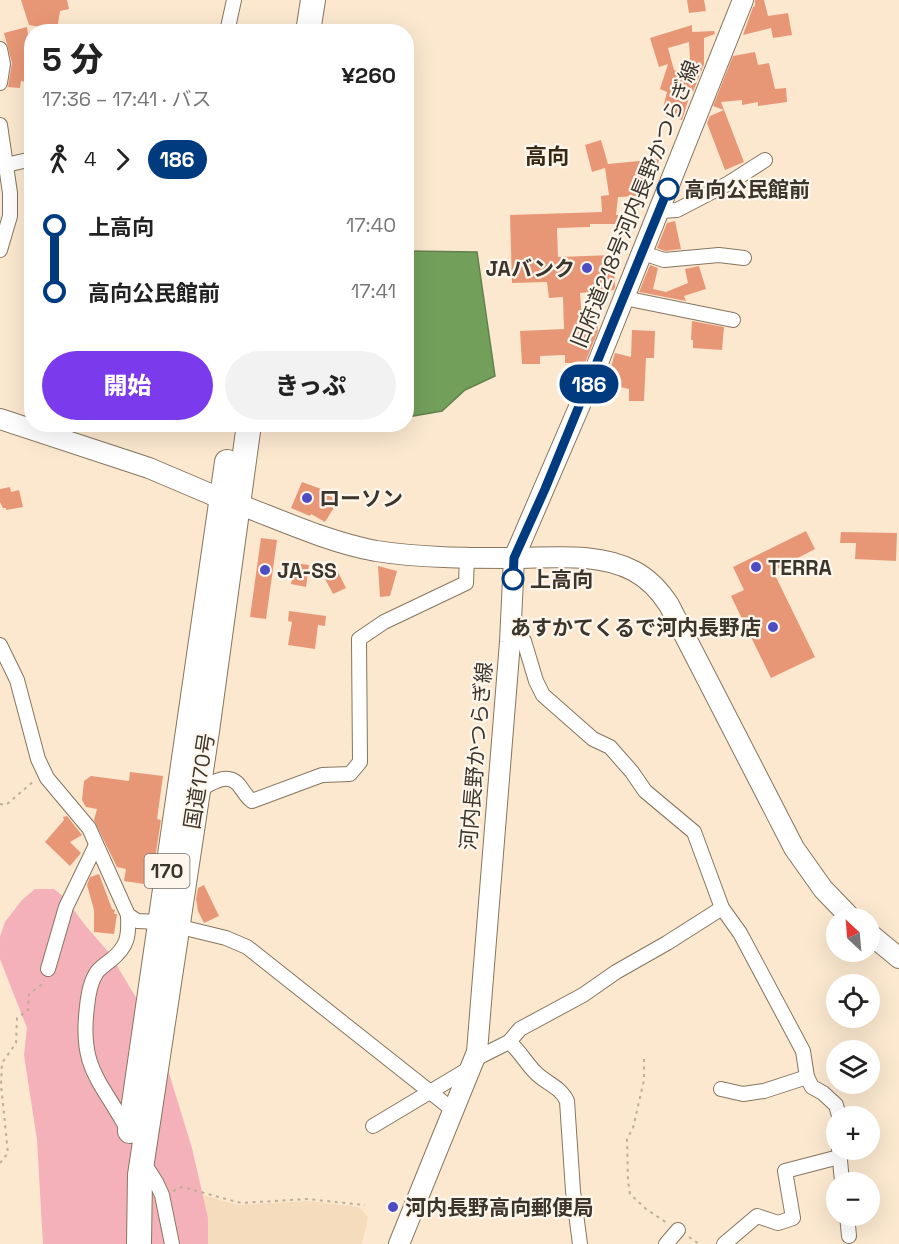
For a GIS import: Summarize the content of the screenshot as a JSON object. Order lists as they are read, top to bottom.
{
  "streets": {
    "highway": ["国道170号", "170"],
    "street": ["旧府道218号河内長野かつらぎ線", "河内長野かつらぎ線"]
  },
  "crossings": [
    ["旧府道218号河内長野かつらぎ線", "河内長野かつらぎ線"]
  ],
  "districts": ["高向"],
  "places": [
    "高向公民館前",
    "JAバンク",
    "ローソン",
    "TERRA",
    "JA-SS",
    "上高向",
    "あすかてくるで河内長野店",
    "河内長野高向郵便局"
  ],
  "lines": ["bus line 186"],
  "north": "top left",
  "page": {
    "on_map": "186",
    "heading": ["5 分", "17:36 – 17:41 · バス", "¥260"],
    "legs": ["4", "186"],
    "list": [
      {
        "name": "上高向",
        "value": "17:40"
      },
      {
        "name": "高向公民館前",
        "value": "17:41"
      }
    ],
    "buttons": ["開始", "きっぷ"],
    "map_buttons": ["+", "−"]
  }
}
